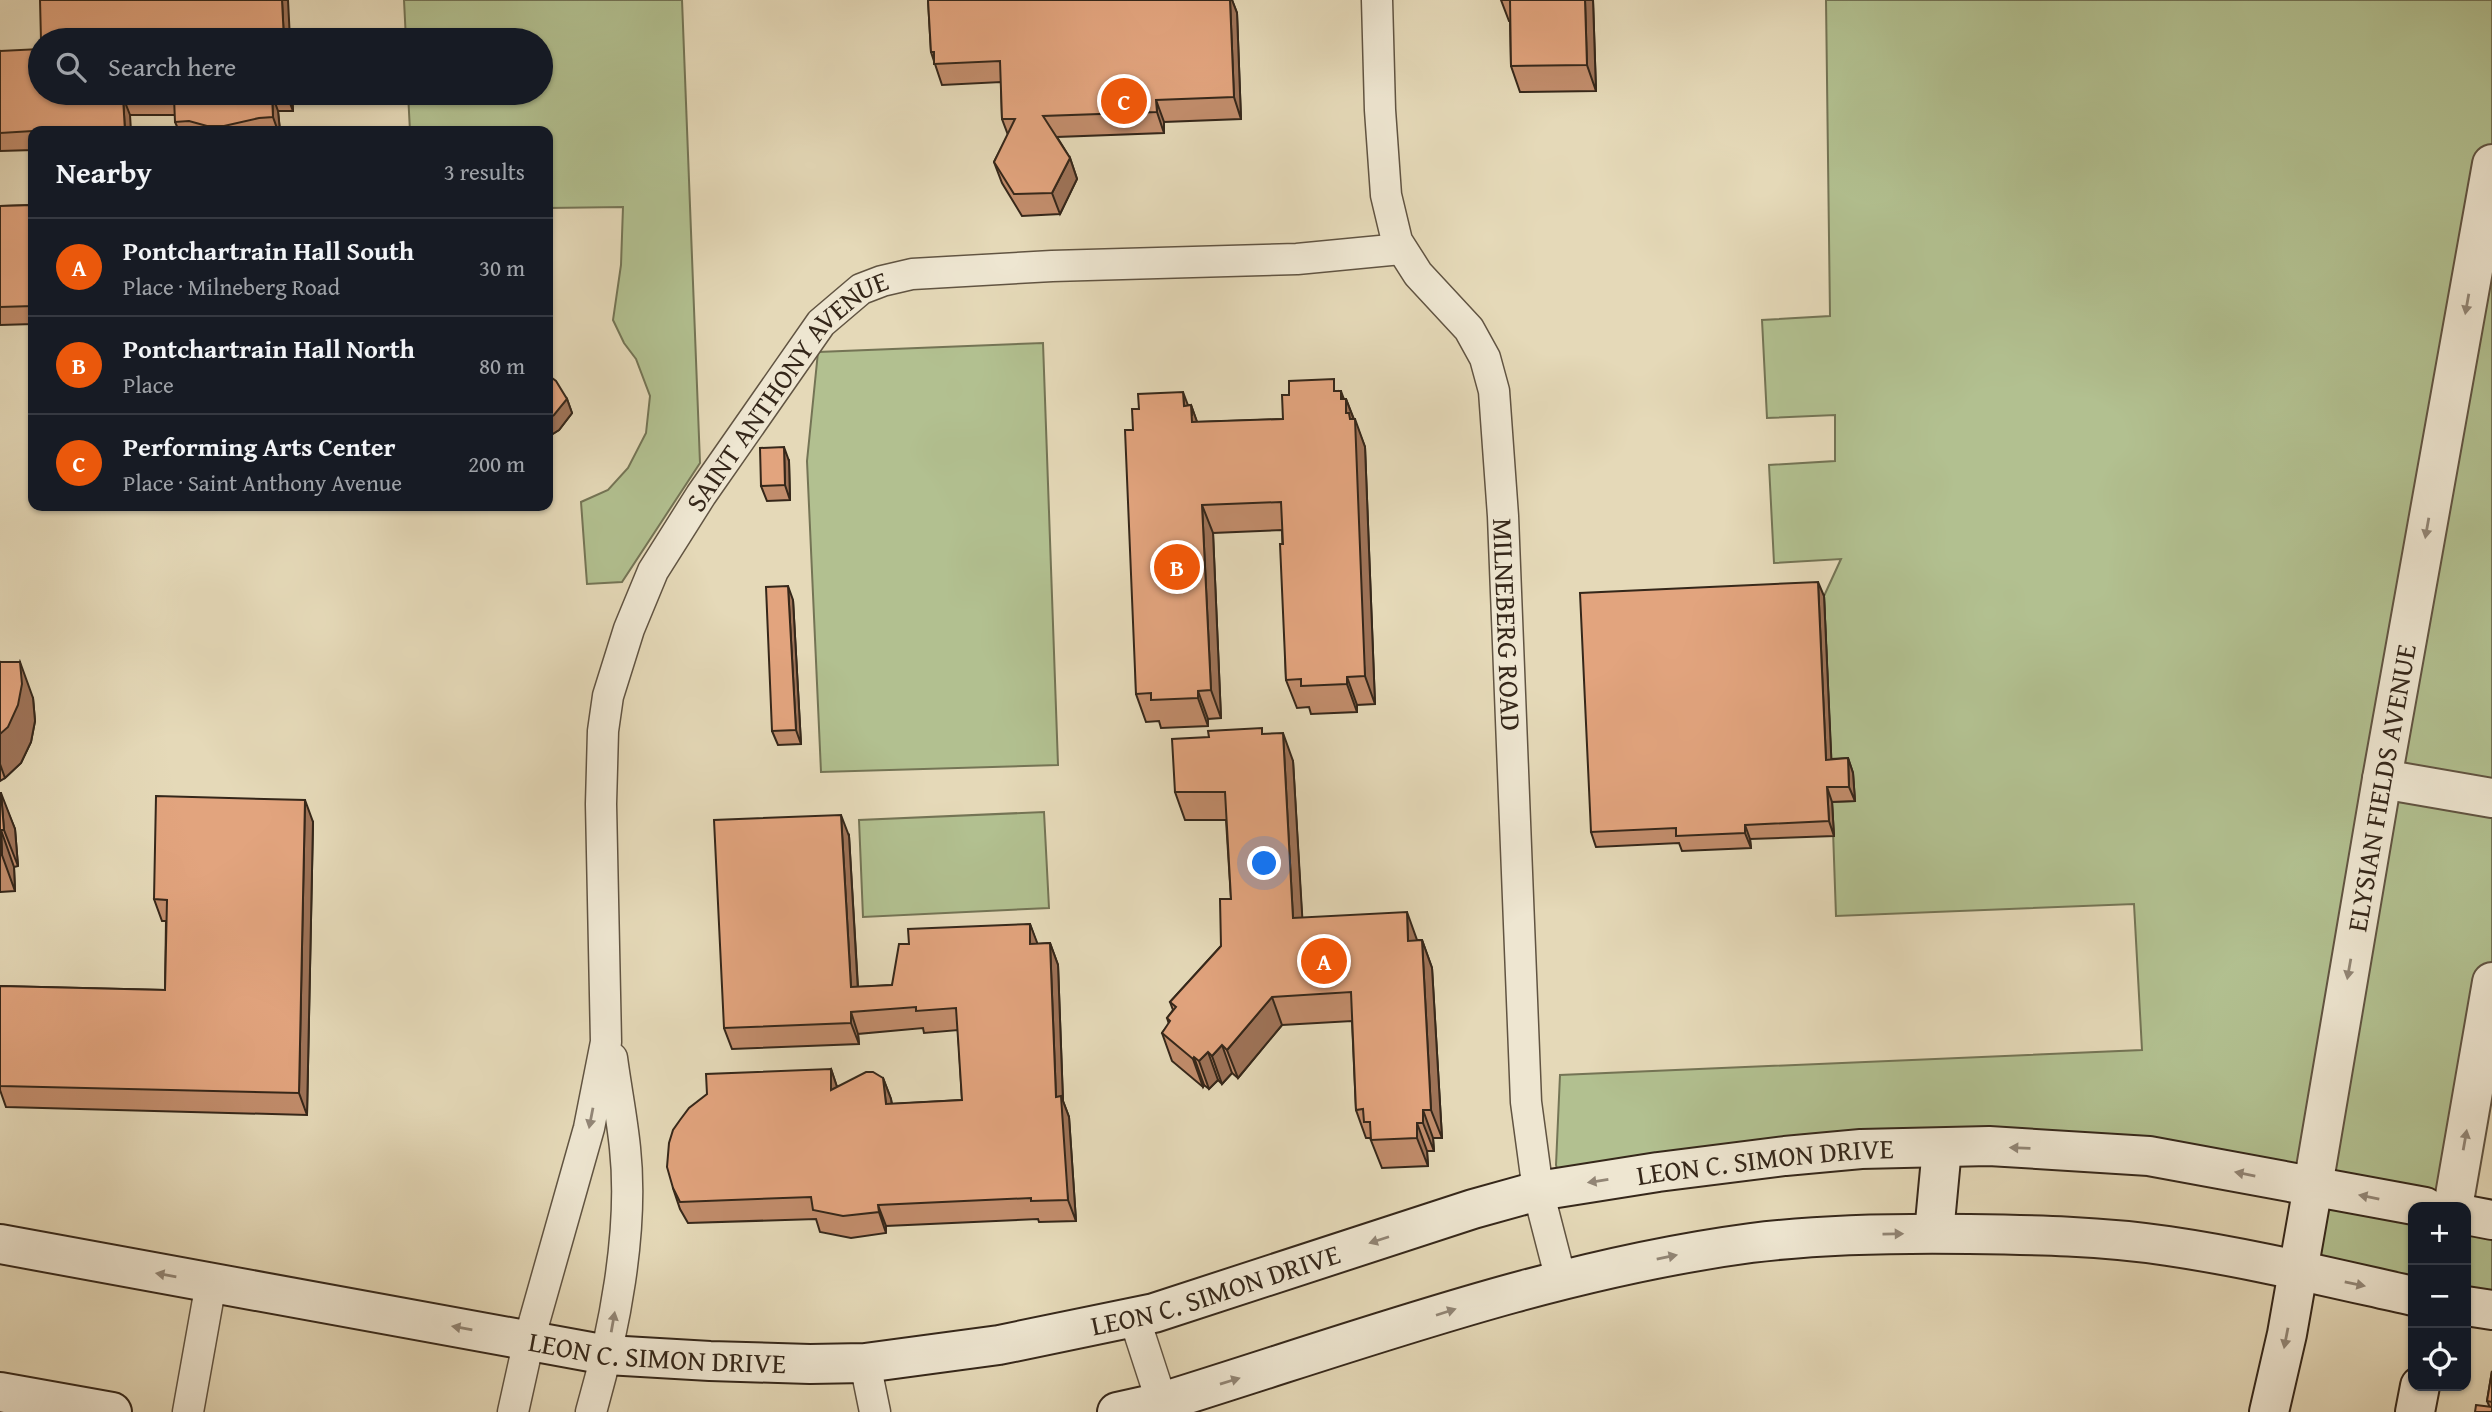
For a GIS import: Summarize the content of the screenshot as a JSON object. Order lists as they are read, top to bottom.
{
  "streets": {
    "main road": ["ELYSIAN FIELDS AVENUE", "LEON C. SIMON DRIVE"],
    "street": ["SAINT ANTHONY AVENUE", "MILNEBERG ROAD"]
  },
  "crossings": [
    ["SAINT ANTHONY AVENUE", "MILNEBERG ROAD"],
    ["SAINT ANTHONY AVENUE", "LEON C. SIMON DRIVE"],
    ["MILNEBERG ROAD", "LEON C. SIMON DRIVE"],
    ["ELYSIAN FIELDS AVENUE", "LEON C. SIMON DRIVE"]
  ],
  "one_way": ["ELYSIAN FIELDS AVENUE"],
  "page": {
    "search": "Search here",
    "pins": ["C", "B", "A"],
    "heading": ["Nearby", "3 results"],
    "list": [
      {
        "mark": "A",
        "name": "Pontchartrain Hall South",
        "note": "Place · Milneberg Road",
        "value": "30 m"
      },
      {
        "mark": "B",
        "name": "Pontchartrain Hall North",
        "note": "Place",
        "value": "80 m"
      },
      {
        "mark": "C",
        "name": "Performing Arts Center",
        "note": "Place · Saint Anthony Avenue",
        "value": "200 m"
      }
    ],
    "map_buttons": ["+", "−"]
  }
}
